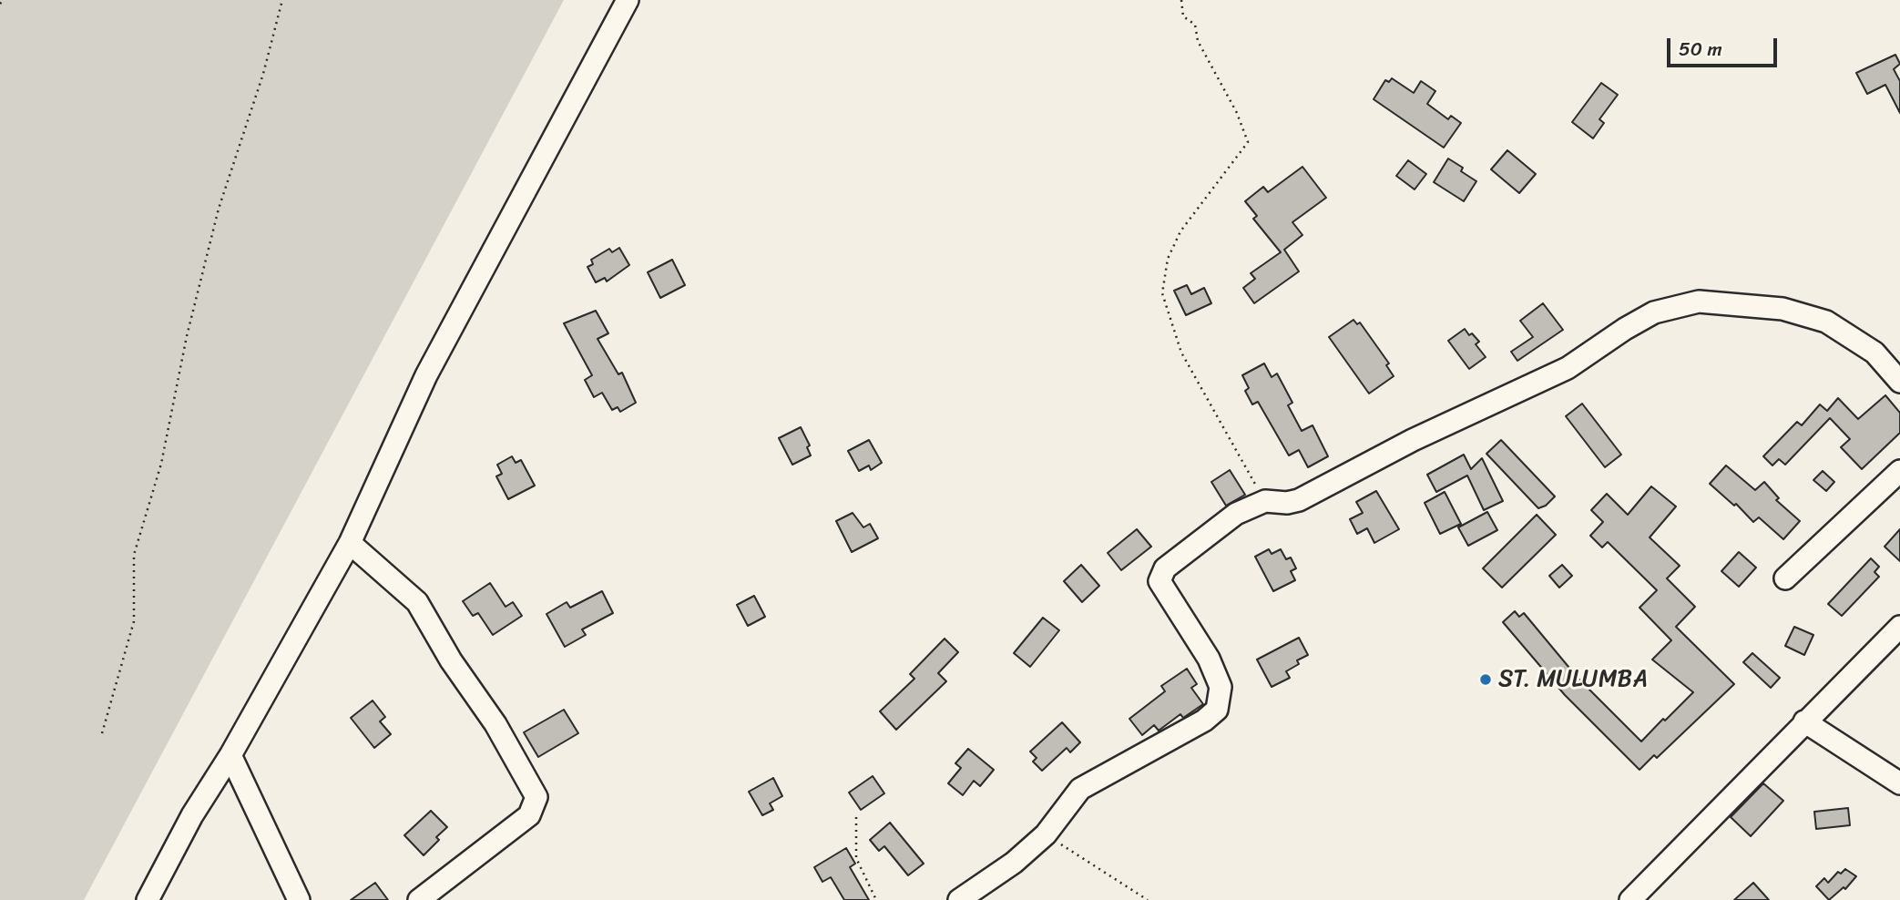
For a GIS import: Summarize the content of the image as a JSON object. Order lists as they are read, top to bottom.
{
  "places": ["ST. MULUMBA"],
  "scale_bar": "50 m"
}
